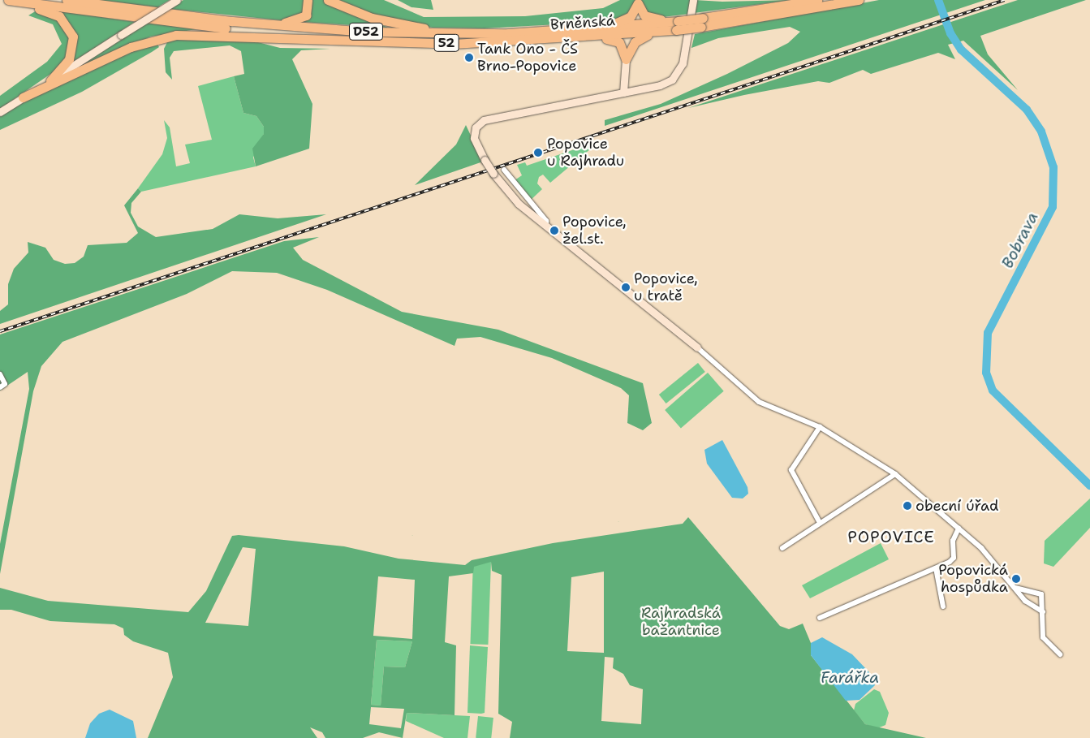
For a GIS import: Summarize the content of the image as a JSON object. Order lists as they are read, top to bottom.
{
  "streets": {
    "highway": ["Brněnská", "D52", "52"]
  },
  "crossings": [
    ["Brněnská", "D52"]
  ],
  "districts": ["POPOVICE"],
  "water": ["Bobrava", "Farářka"],
  "parks": ["Rajhradská bažantnice"],
  "places": [
    "Tank Ono - ČS Brno-Popovice",
    "Popovice u Rajhradu",
    "Popovice, žel.st.",
    "Popovice, u tratě",
    "obecní úřad",
    "Popovická hospůdka"
  ]
}
